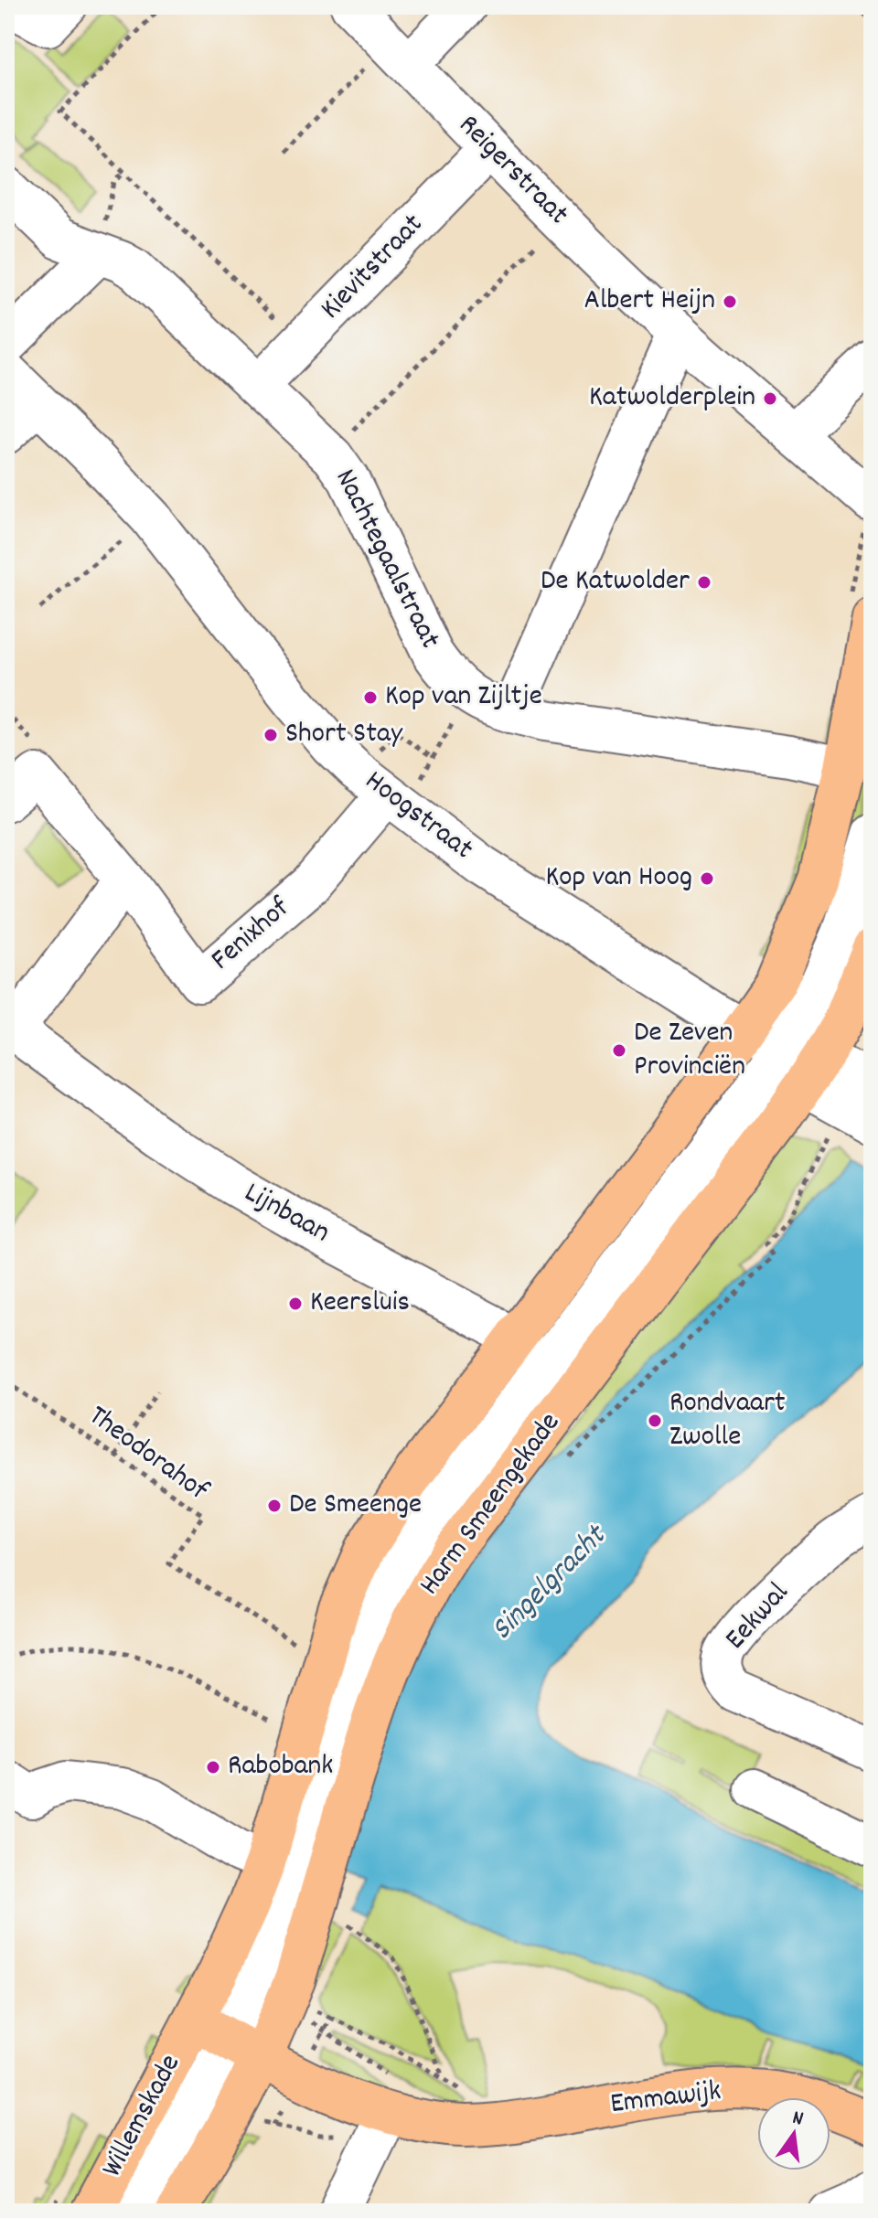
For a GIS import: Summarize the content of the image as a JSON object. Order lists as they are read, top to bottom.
{
  "streets": {
    "main road": ["Harm Smeengekade", "Emmawijk", "Willemskade"],
    "street": [
      "Reigerstraat",
      "Kievitstraat",
      "Nachtegaalstraat",
      "Hoogstraat",
      "Fenixhof",
      "Lijnbaan",
      "Eekwal"
    ],
    "path": ["Theodorahof"]
  },
  "crossings": [
    ["Reigerstraat", "Kievitstraat"],
    ["Kievitstraat", "Nachtegaalstraat"],
    ["Hoogstraat", "Fenixhof"],
    ["Lijnbaan", "Harm Smeengekade"],
    ["Harm Smeengekade", "Emmawijk"],
    ["Harm Smeengekade", "Willemskade"],
    ["Emmawijk", "Willemskade"]
  ],
  "water": ["Singelgracht"],
  "places": [
    "Albert Heijn",
    "Katwolderplein",
    "De Katwolder",
    "Kop van Zijltje",
    "Short Stay",
    "Kop van Hoog",
    "De Zeven Provinciën",
    "Keersluis",
    "Rondvaart Zwolle",
    "De Smeenge",
    "Rabobank"
  ],
  "north": "top"
}
